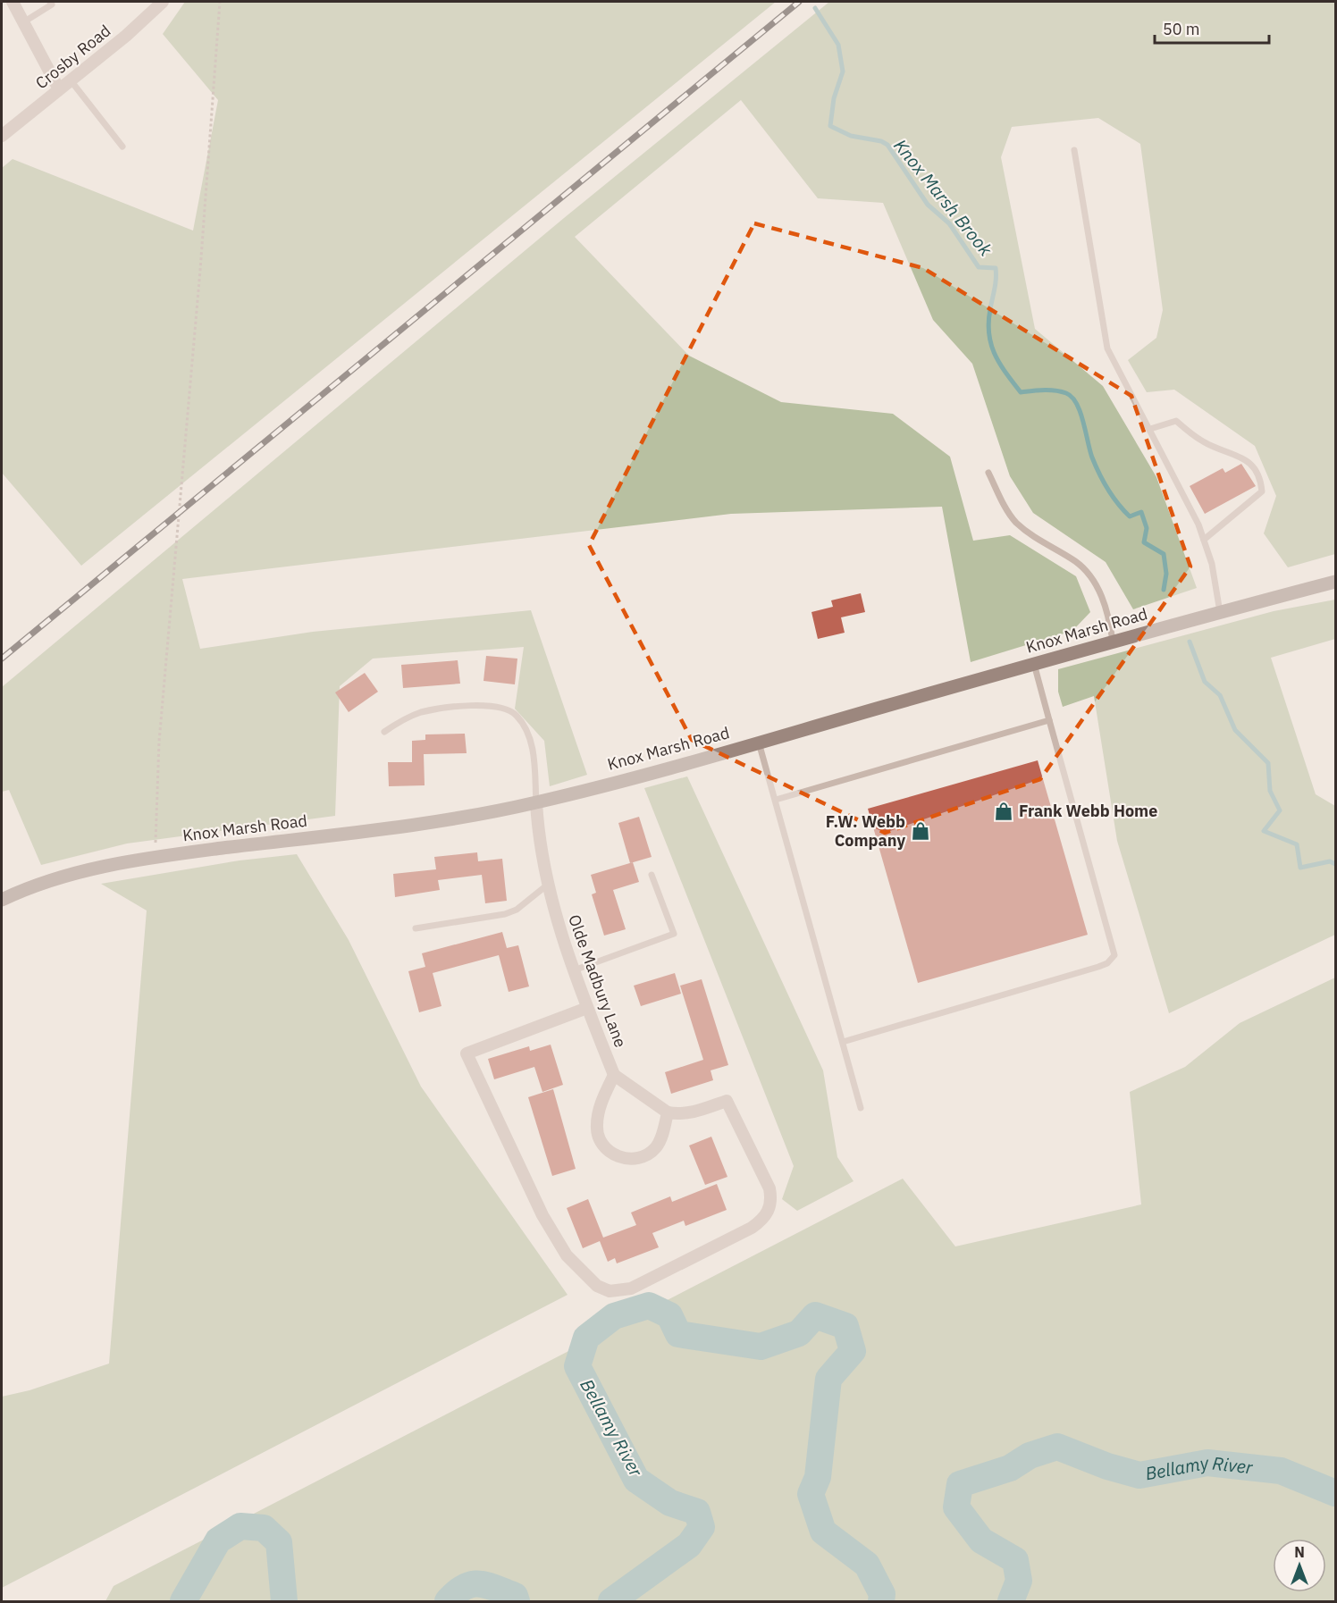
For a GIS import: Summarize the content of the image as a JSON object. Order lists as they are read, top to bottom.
{
  "streets": {
    "main road": ["Knox Marsh Road"],
    "street": ["Crosby Road", "Olde Madbury Lane"]
  },
  "crossings": [
    ["Knox Marsh Road", "Olde Madbury Lane"]
  ],
  "water": ["Knox Marsh Brook", "Bellamy River"],
  "places": {
    "shop": ["Frank Webb Home", "F.W. Webb Company"]
  },
  "scale_bar": "50 m",
  "north": "top"
}
